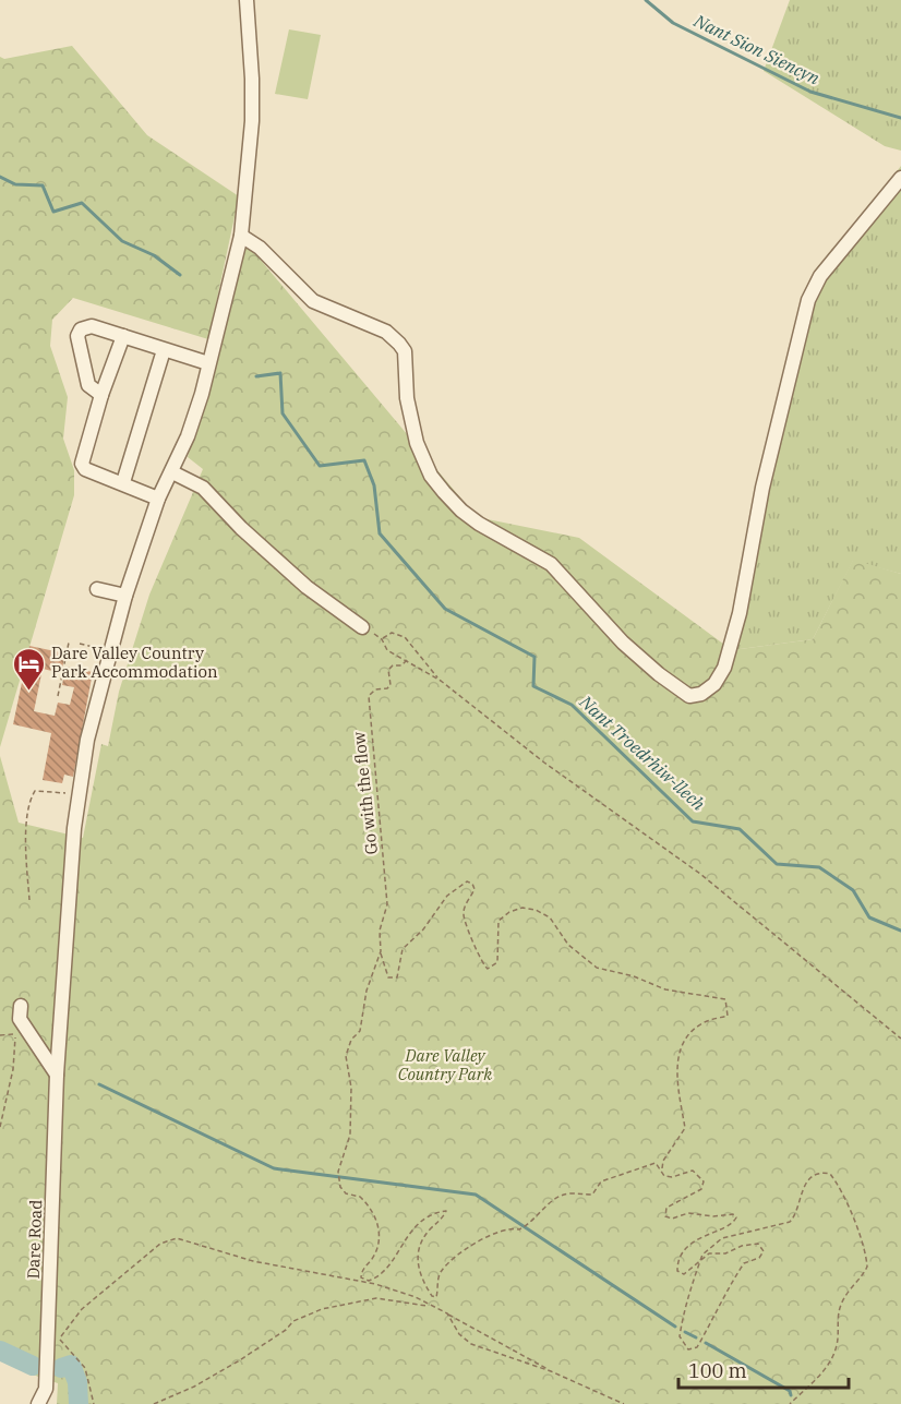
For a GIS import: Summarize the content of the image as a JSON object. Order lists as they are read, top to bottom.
{
  "streets": {
    "lane": ["Dare Road"],
    "path": ["Go with the flow"]
  },
  "water": ["Nant Sion Siencyn", "Nant Troedrhiw-llech"],
  "parks": ["Dare Valley Country Park"],
  "places": {
    "hotel": ["Dare Valley Country Park Accommodation"]
  },
  "scale_bar": "100 m"
}
